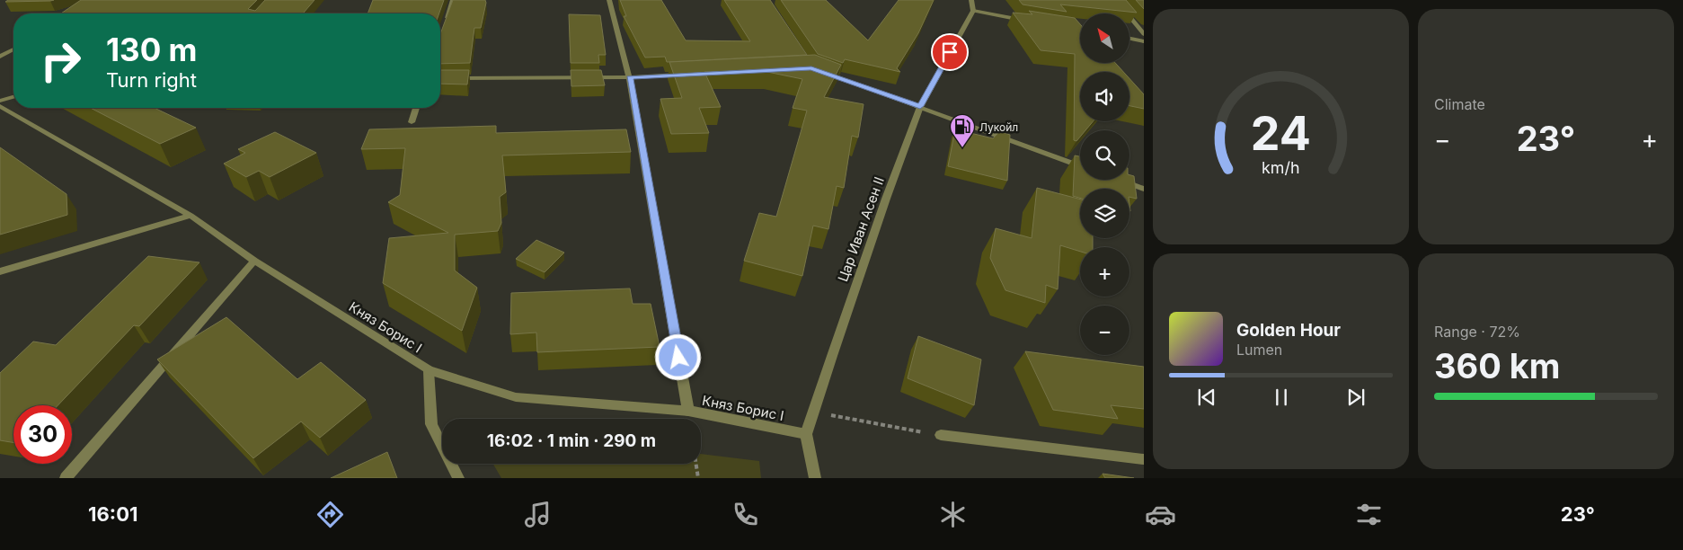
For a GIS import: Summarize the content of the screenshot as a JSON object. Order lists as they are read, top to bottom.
{
  "streets": {
    "street": ["Цар Иван Асен II", "Княз Борис I"]
  },
  "crossings": [
    ["Цар Иван Асен II", "Княз Борис I"]
  ],
  "places": {
    "fuel station": ["Лукойл"]
  },
  "north": "top left",
  "page": {
    "tile": [
      "Climate",
      ["Range · 72%", "360 km"]
    ],
    "map_buttons": ["+", "−"],
    "turn": ["130 m", "Turn right"],
    "heat": ["−", "23°", "+"],
    "song": ["Golden Hour", "Lumen"],
    "limit": "30",
    "trip": "16:02 · 1 min · 290 m",
    "tabs": ["16:01", "23°"],
    "gauge": ["24", "km/h"]
  }
}
